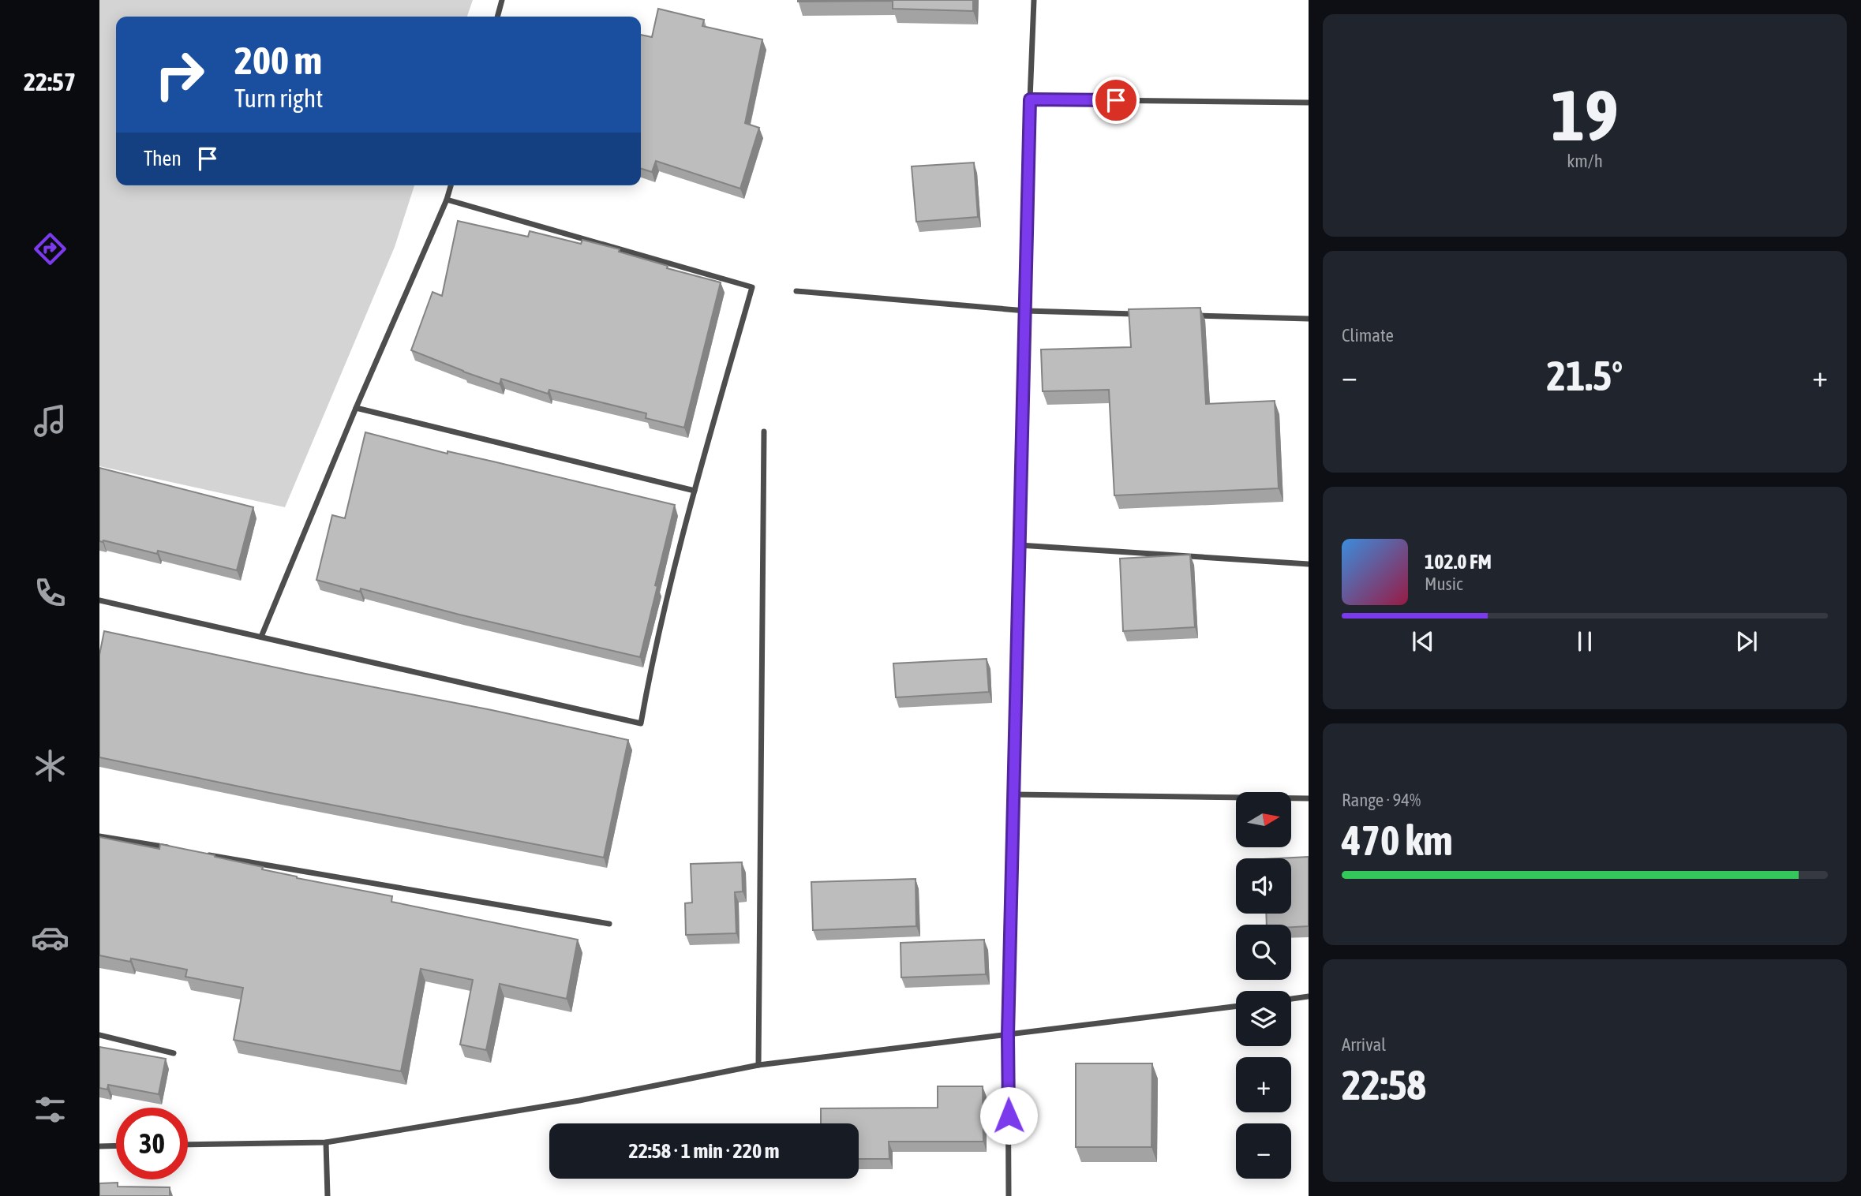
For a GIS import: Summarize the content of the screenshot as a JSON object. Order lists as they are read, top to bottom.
{
  "north": "right",
  "page": {
    "tabs": "22:57",
    "tile": [
      ["19", "km/h"],
      "Climate",
      ["Range · 94%", "470 km"],
      ["Arrival", "22:58"]
    ],
    "turn": ["200 m", "Turn right"],
    "then": "Then",
    "heat": ["−", "21.5°", "+"],
    "song": ["102.0 FM", "Music"],
    "map_buttons": ["+", "−"],
    "limit": "30",
    "trip": "22:58 · 1 min · 220 m"
  }
}
